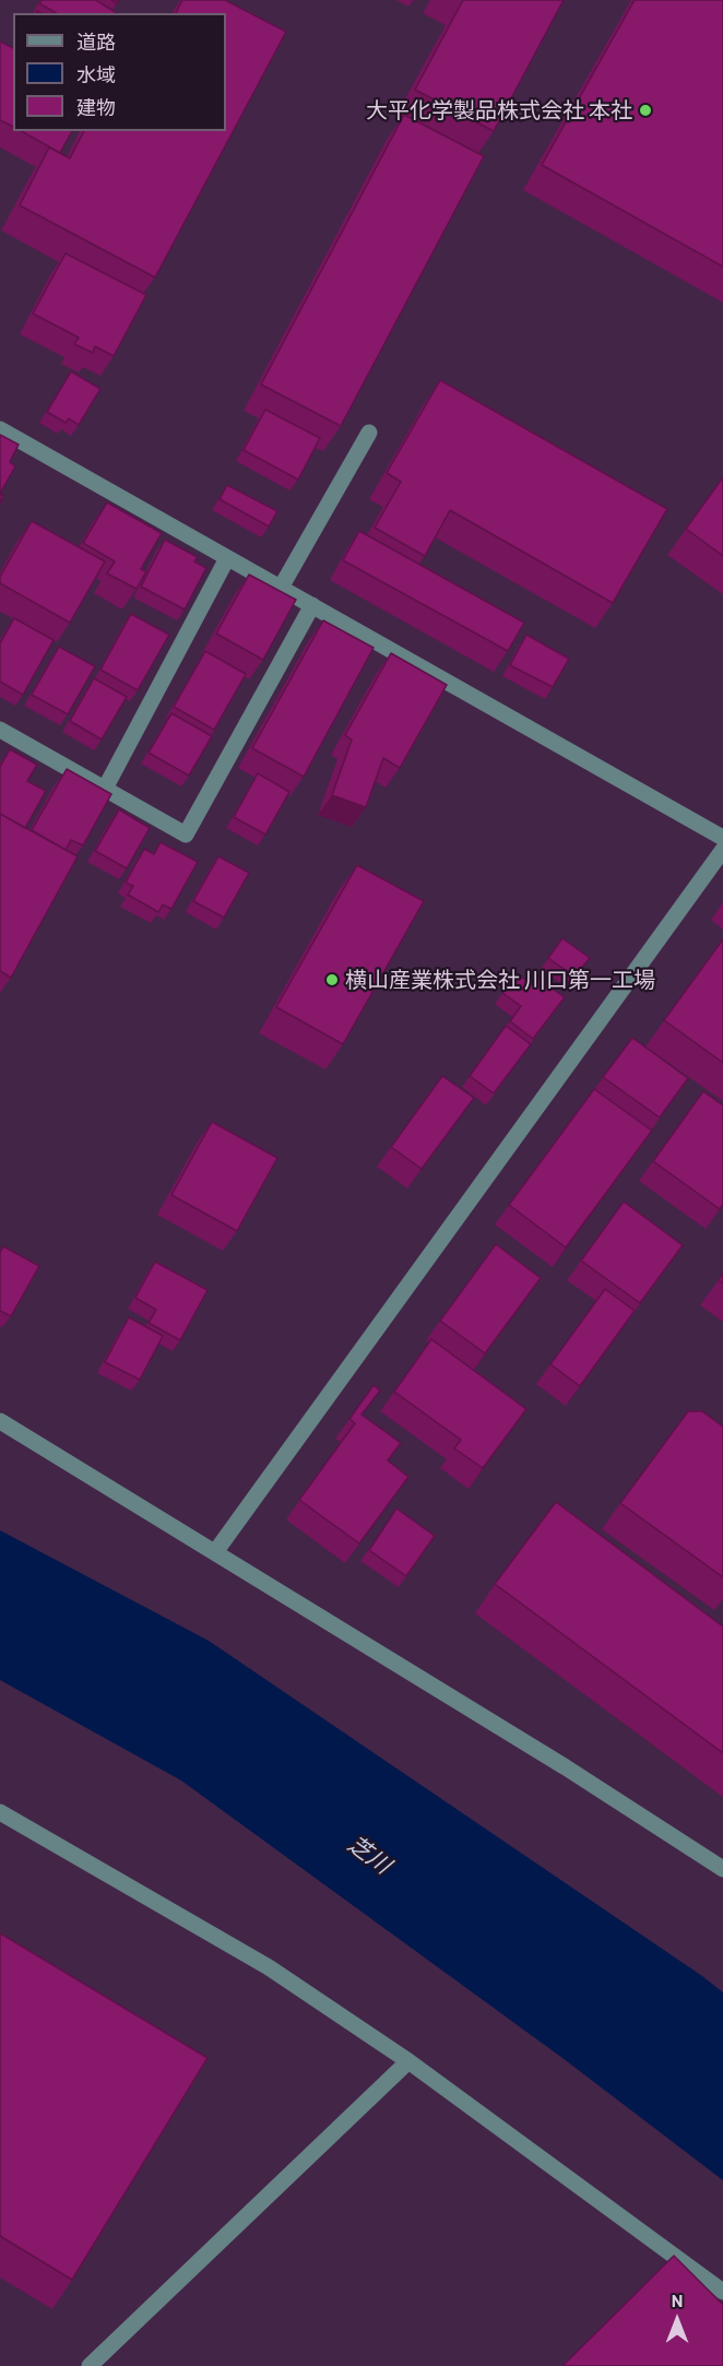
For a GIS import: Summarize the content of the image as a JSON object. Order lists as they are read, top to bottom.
{
  "water": ["芝川"],
  "places": ["大平化学製品株式会社 本社", "横山産業株式会社 川口第一工場"],
  "legend": ["道路", "水域", "建物"],
  "north": "top"
}
